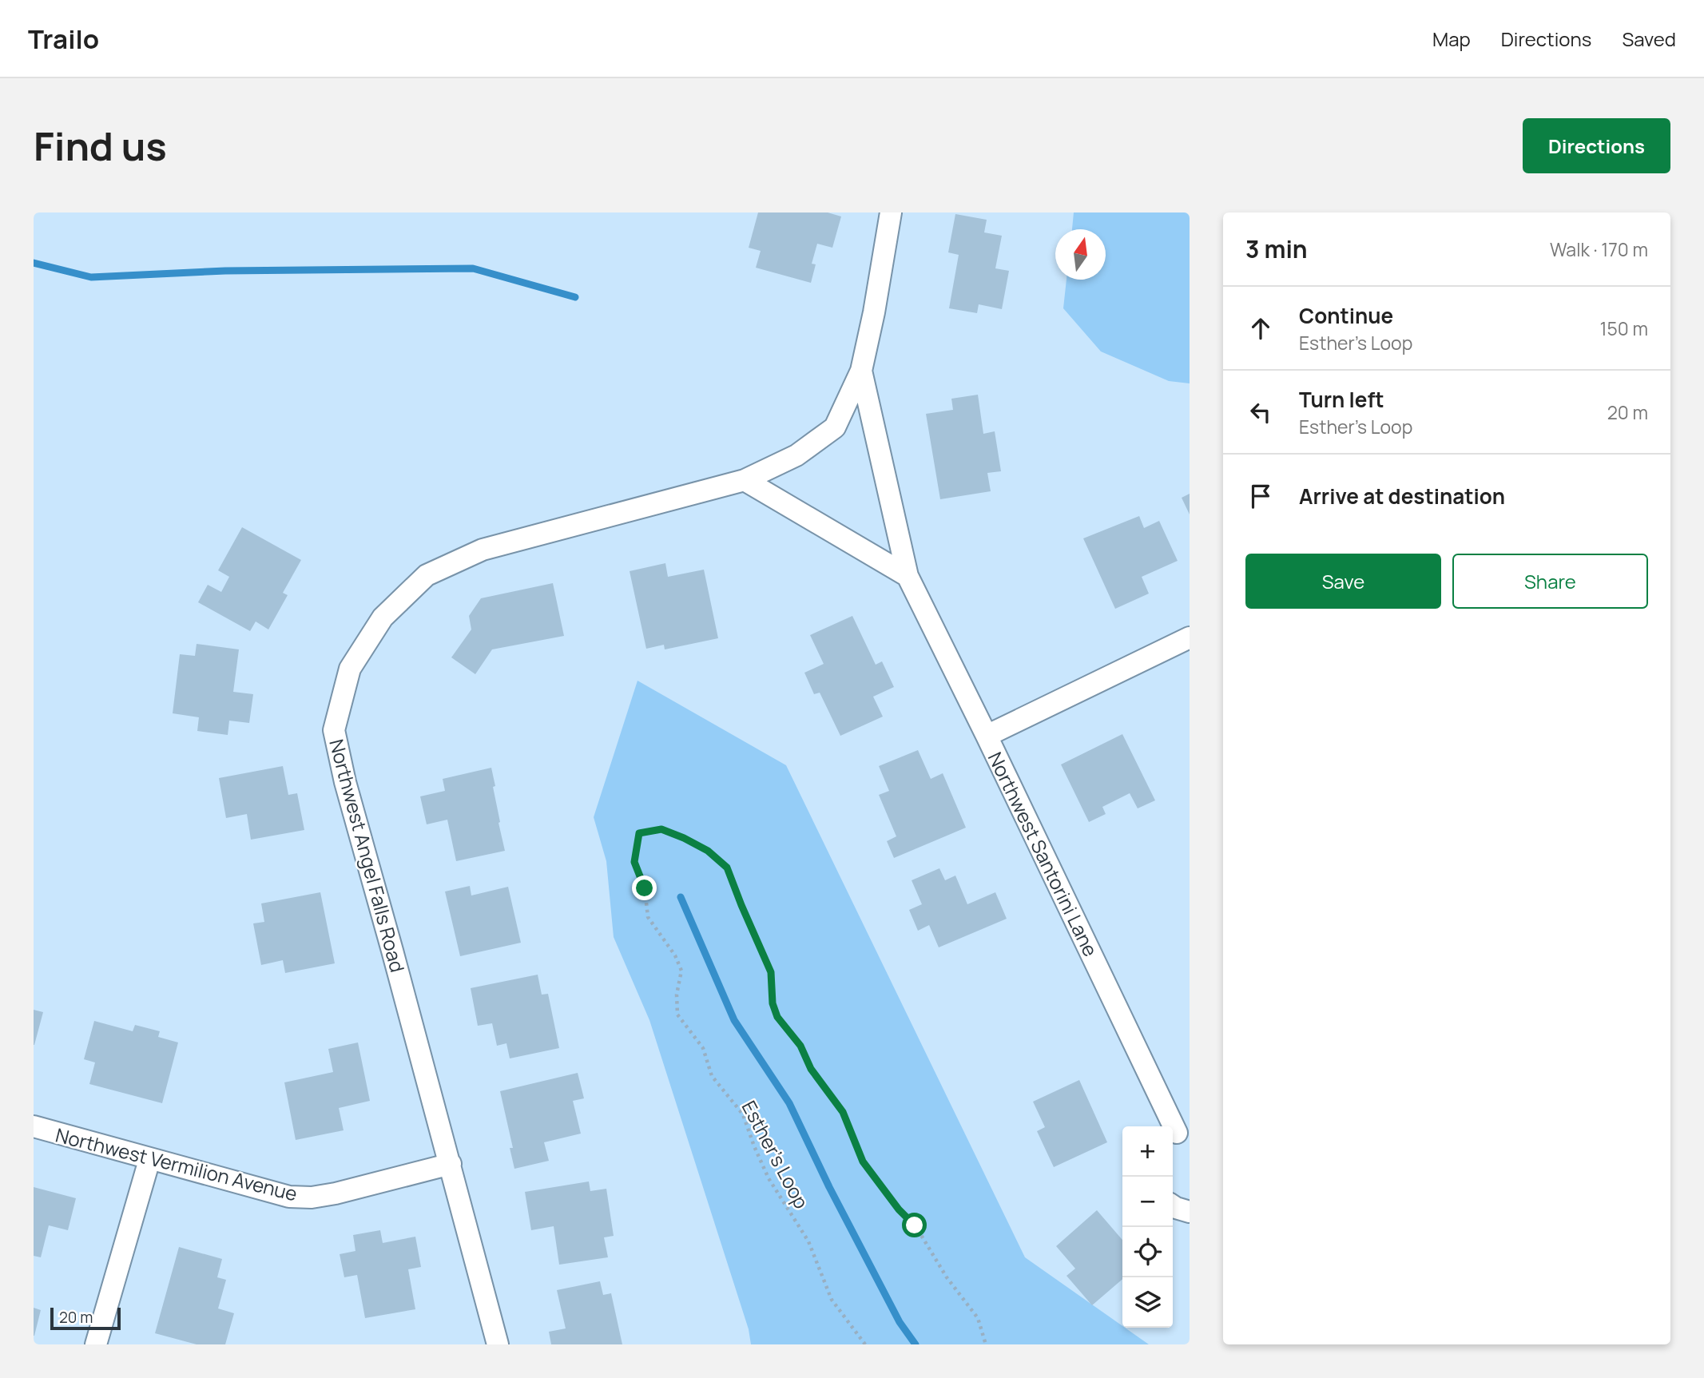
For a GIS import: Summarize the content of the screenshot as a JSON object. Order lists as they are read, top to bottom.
{
  "streets": {
    "street": ["Northwest Santorini Lane", "Northwest Angel Falls Road", "Northwest Vermilion Avenue"],
    "path": ["Esther's Loop"]
  },
  "crossings": [
    ["Northwest Santorini Lane", "Northwest Angel Falls Road"],
    ["Northwest Angel Falls Road", "Northwest Vermilion Avenue"]
  ],
  "scale_bar": "20 m",
  "north": "top",
  "page": {
    "header": "Trailo",
    "nav": ["Map", "Directions", "Saved"],
    "buttons": [
      "Directions",
      ["Save", "Share"]
    ],
    "title": "Find us",
    "heading": ["3 min", "Walk · 170 m"],
    "list": [
      ["Continue", "Esther's Loop", "150 m"],
      ["Turn left", "Esther's Loop", "20 m"],
      "Arrive at destination"
    ],
    "map_buttons": ["+", "−"],
    "scale": "20 m"
  }
}
